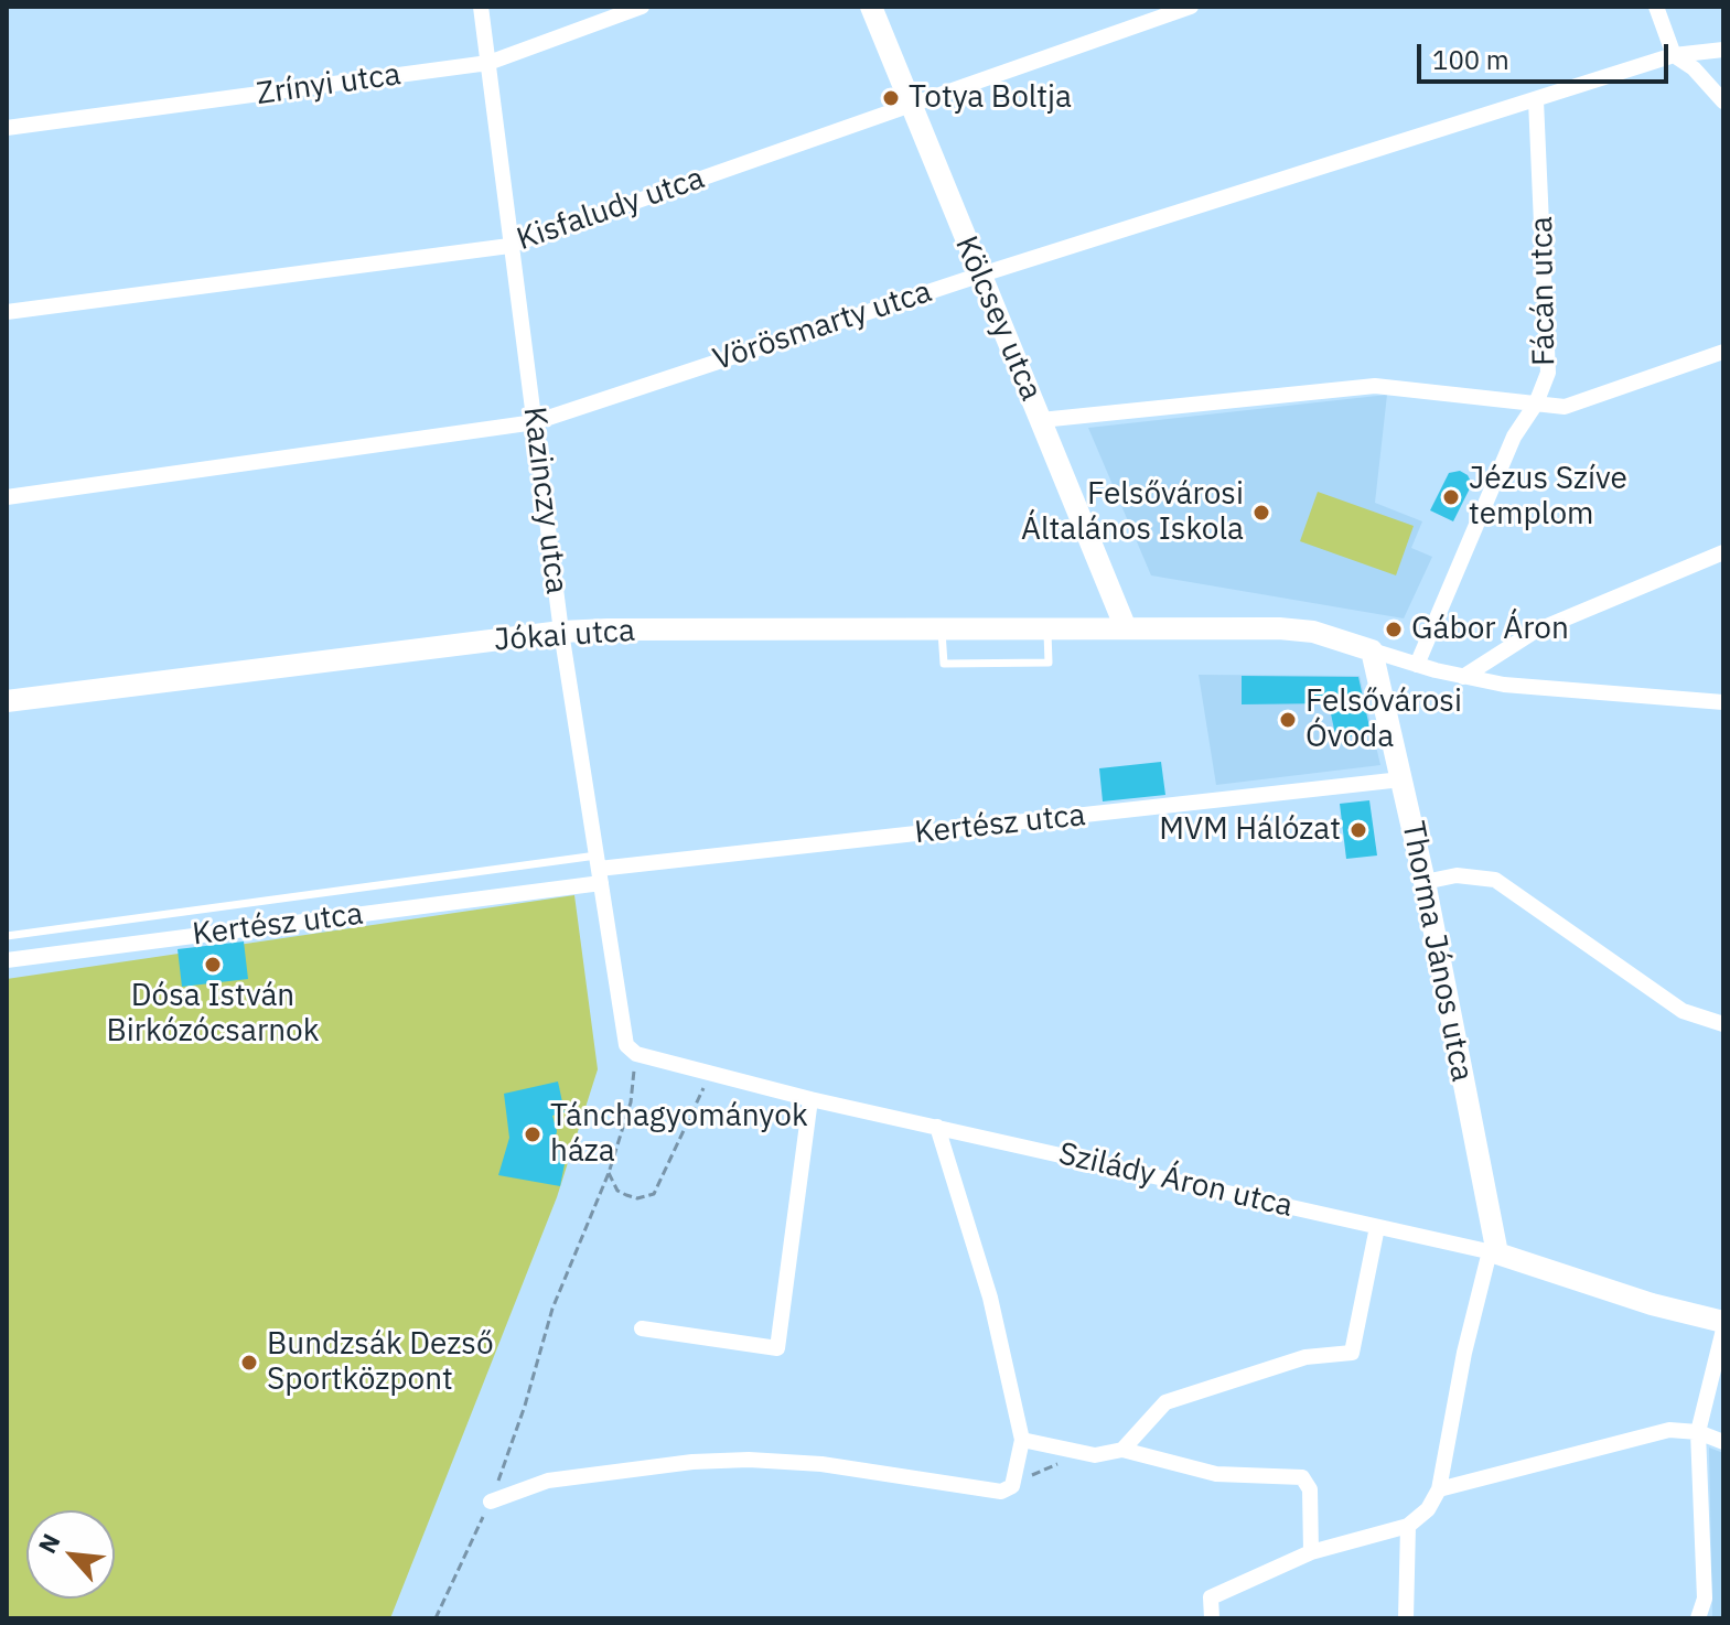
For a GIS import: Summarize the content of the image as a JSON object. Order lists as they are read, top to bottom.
{
  "streets": {
    "street": [
      "Zrínyi utca",
      "Kisfaludy utca",
      "Fácán utca",
      "Kölcsey utca",
      "Vörösmarty utca",
      "Kazinczy utca",
      "Jókai utca",
      "Kertész utca",
      "Thorma János utca",
      "Szilády Áron utca"
    ]
  },
  "crossings": [
    ["Zrínyi utca", "Kazinczy utca"],
    ["Kisfaludy utca", "Kölcsey utca"],
    ["Kisfaludy utca", "Kazinczy utca"],
    ["Fácán utca", "Vörösmarty utca"],
    ["Kölcsey utca", "Vörösmarty utca"],
    ["Kölcsey utca", "Jókai utca"],
    ["Vörösmarty utca", "Kazinczy utca"],
    ["Kazinczy utca", "Jókai utca"],
    ["Kazinczy utca", "Kertész utca"],
    ["Kazinczy utca", "Szilády Áron utca"],
    ["Jókai utca", "Thorma János utca"],
    ["Kertész utca", "Thorma János utca"],
    ["Thorma János utca", "Szilády Áron utca"]
  ],
  "places": [
    "Totya Boltja",
    "Jézus Szíve templom",
    "Felsővárosi Általános Iskola",
    "Gábor Áron",
    "Felsővárosi Óvoda",
    "MVM Hálózat",
    "Dósa István Birkózócsarnok",
    "Tánchagyományok háza",
    "Bundzsák Dezső Sportközpont"
  ],
  "scale_bar": "100 m",
  "north": "top left"
}
